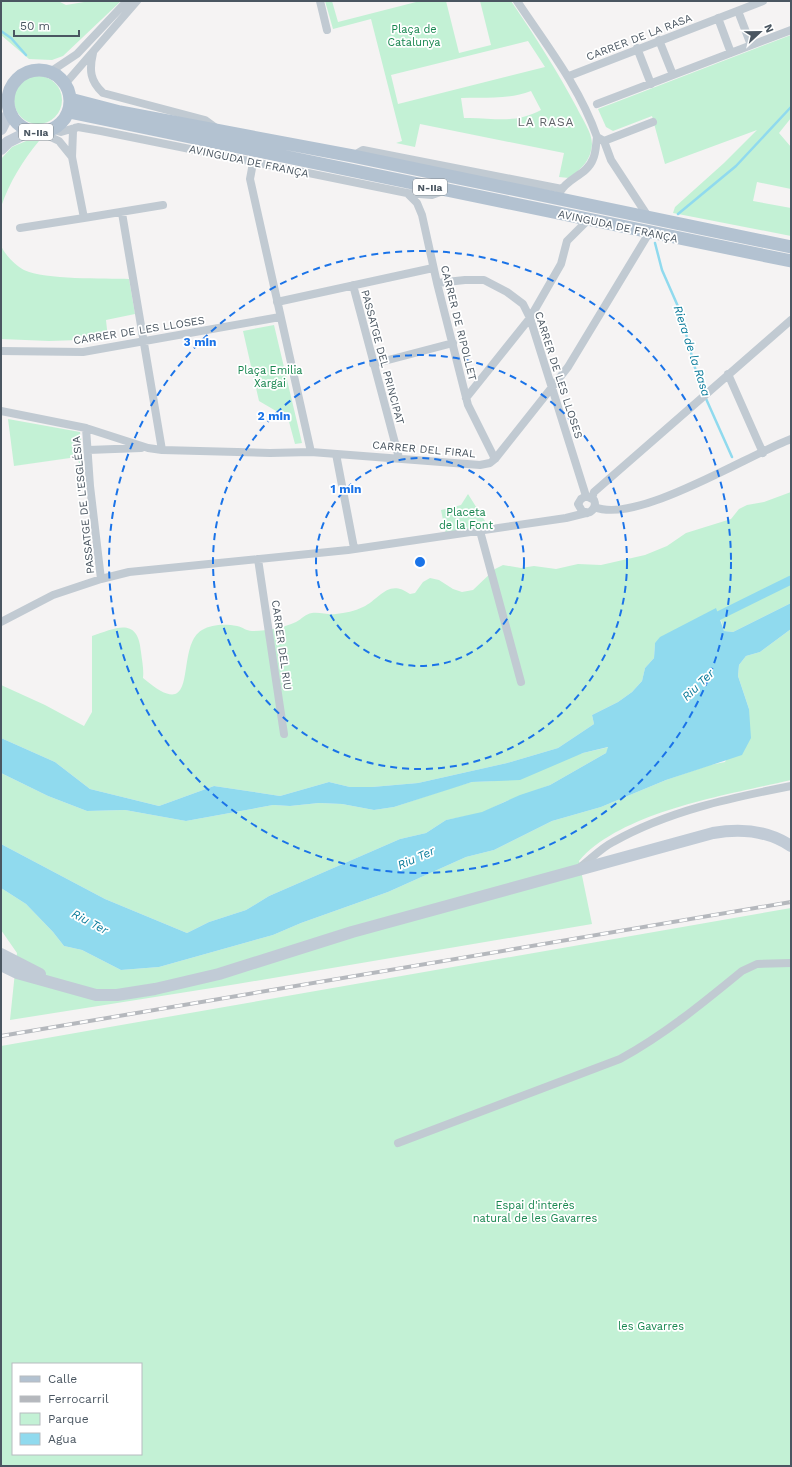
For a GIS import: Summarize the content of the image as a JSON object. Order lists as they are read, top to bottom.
{
  "streets": {
    "main road": ["N-IIa", "AVINGUDA DE FRANÇA"],
    "street": [
      "CARRER DE LA RASA",
      "CARRER DE RIPOLLET",
      "CARRER DE LES LLOSES",
      "PASSATGE DEL PRINCIPAT",
      "CARRER DEL FIRAL",
      "PASSATGE DE L'ESGLÉSIA",
      "CARRER DEL RIU"
    ]
  },
  "crossings": [
    ["N-IIa", "AVINGUDA DE FRANÇA"],
    ["AVINGUDA DE FRANÇA", "CARRER DE RIPOLLET"],
    ["CARRER DE RIPOLLET", "CARRER DE LES LLOSES"],
    ["CARRER DE RIPOLLET", "CARRER DEL FIRAL"],
    ["PASSATGE DEL PRINCIPAT", "CARRER DEL FIRAL"],
    ["CARRER DEL FIRAL", "PASSATGE DE L'ESGLÉSIA"]
  ],
  "districts": ["LA RASA"],
  "water": ["Riera de la Rasa", "Riu Ter"],
  "parks": [
    "Plaça de Catalunya",
    "Plaça Emilia Xargai",
    "Placeta de la Font",
    "Espai d'interès natural de les Gavarres",
    "les Gavarres"
  ],
  "legend": [
    "Calle",
    "Ferrocarril",
    "Parque",
    "Agua"
  ],
  "scale_bar": "50 m",
  "north": "right",
  "rings": ["3 min", "2 min", "1 min"]
}
